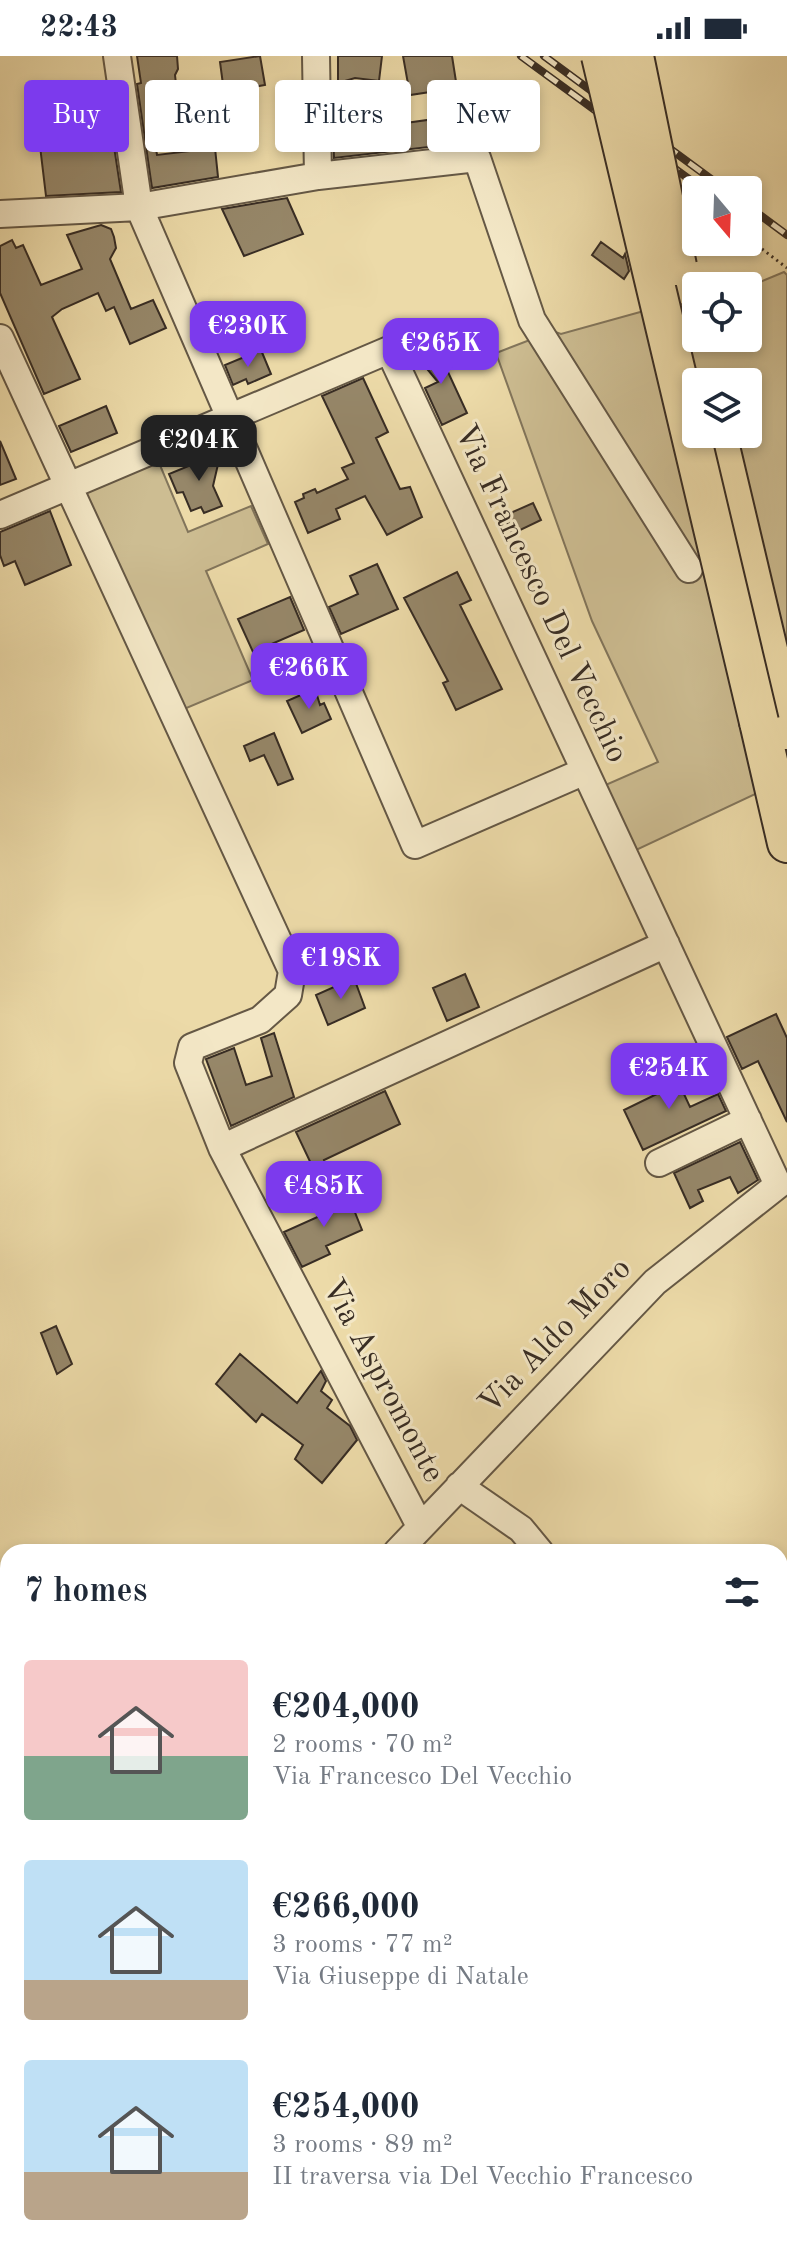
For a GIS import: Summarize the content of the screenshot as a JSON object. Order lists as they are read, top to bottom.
{
  "streets": {
    "street": ["Via Francesco Del Vecchio", "Via Aldo Moro", "Via Aspromonte"]
  },
  "crossings": [
    ["Via Francesco Del Vecchio", "Via Aldo Moro"],
    ["Via Francesco Del Vecchio", "Via Aspromonte"],
    ["Via Aldo Moro", "Via Aspromonte"]
  ],
  "north": "bottom",
  "page": {
    "status": "22:43",
    "chip": [
      "Buy",
      "Rent",
      "Filters",
      "New"
    ],
    "price": [
      "€230K",
      "€265K",
      "€204K",
      "€266K",
      "€198K",
      "€254K",
      "€485K"
    ],
    "heading": "7 homes",
    "list": [
      {
        "name": "€204,000",
        "note": "2 rooms · 70 m² · Via Francesco Del Vecchio"
      },
      {
        "name": "€266,000",
        "note": "3 rooms · 77 m² · Via Giuseppe di Natale"
      },
      {
        "name": "€254,000",
        "note": "3 rooms · 89 m² · II traversa via Del Vecchio Francesco"
      }
    ]
  }
}
